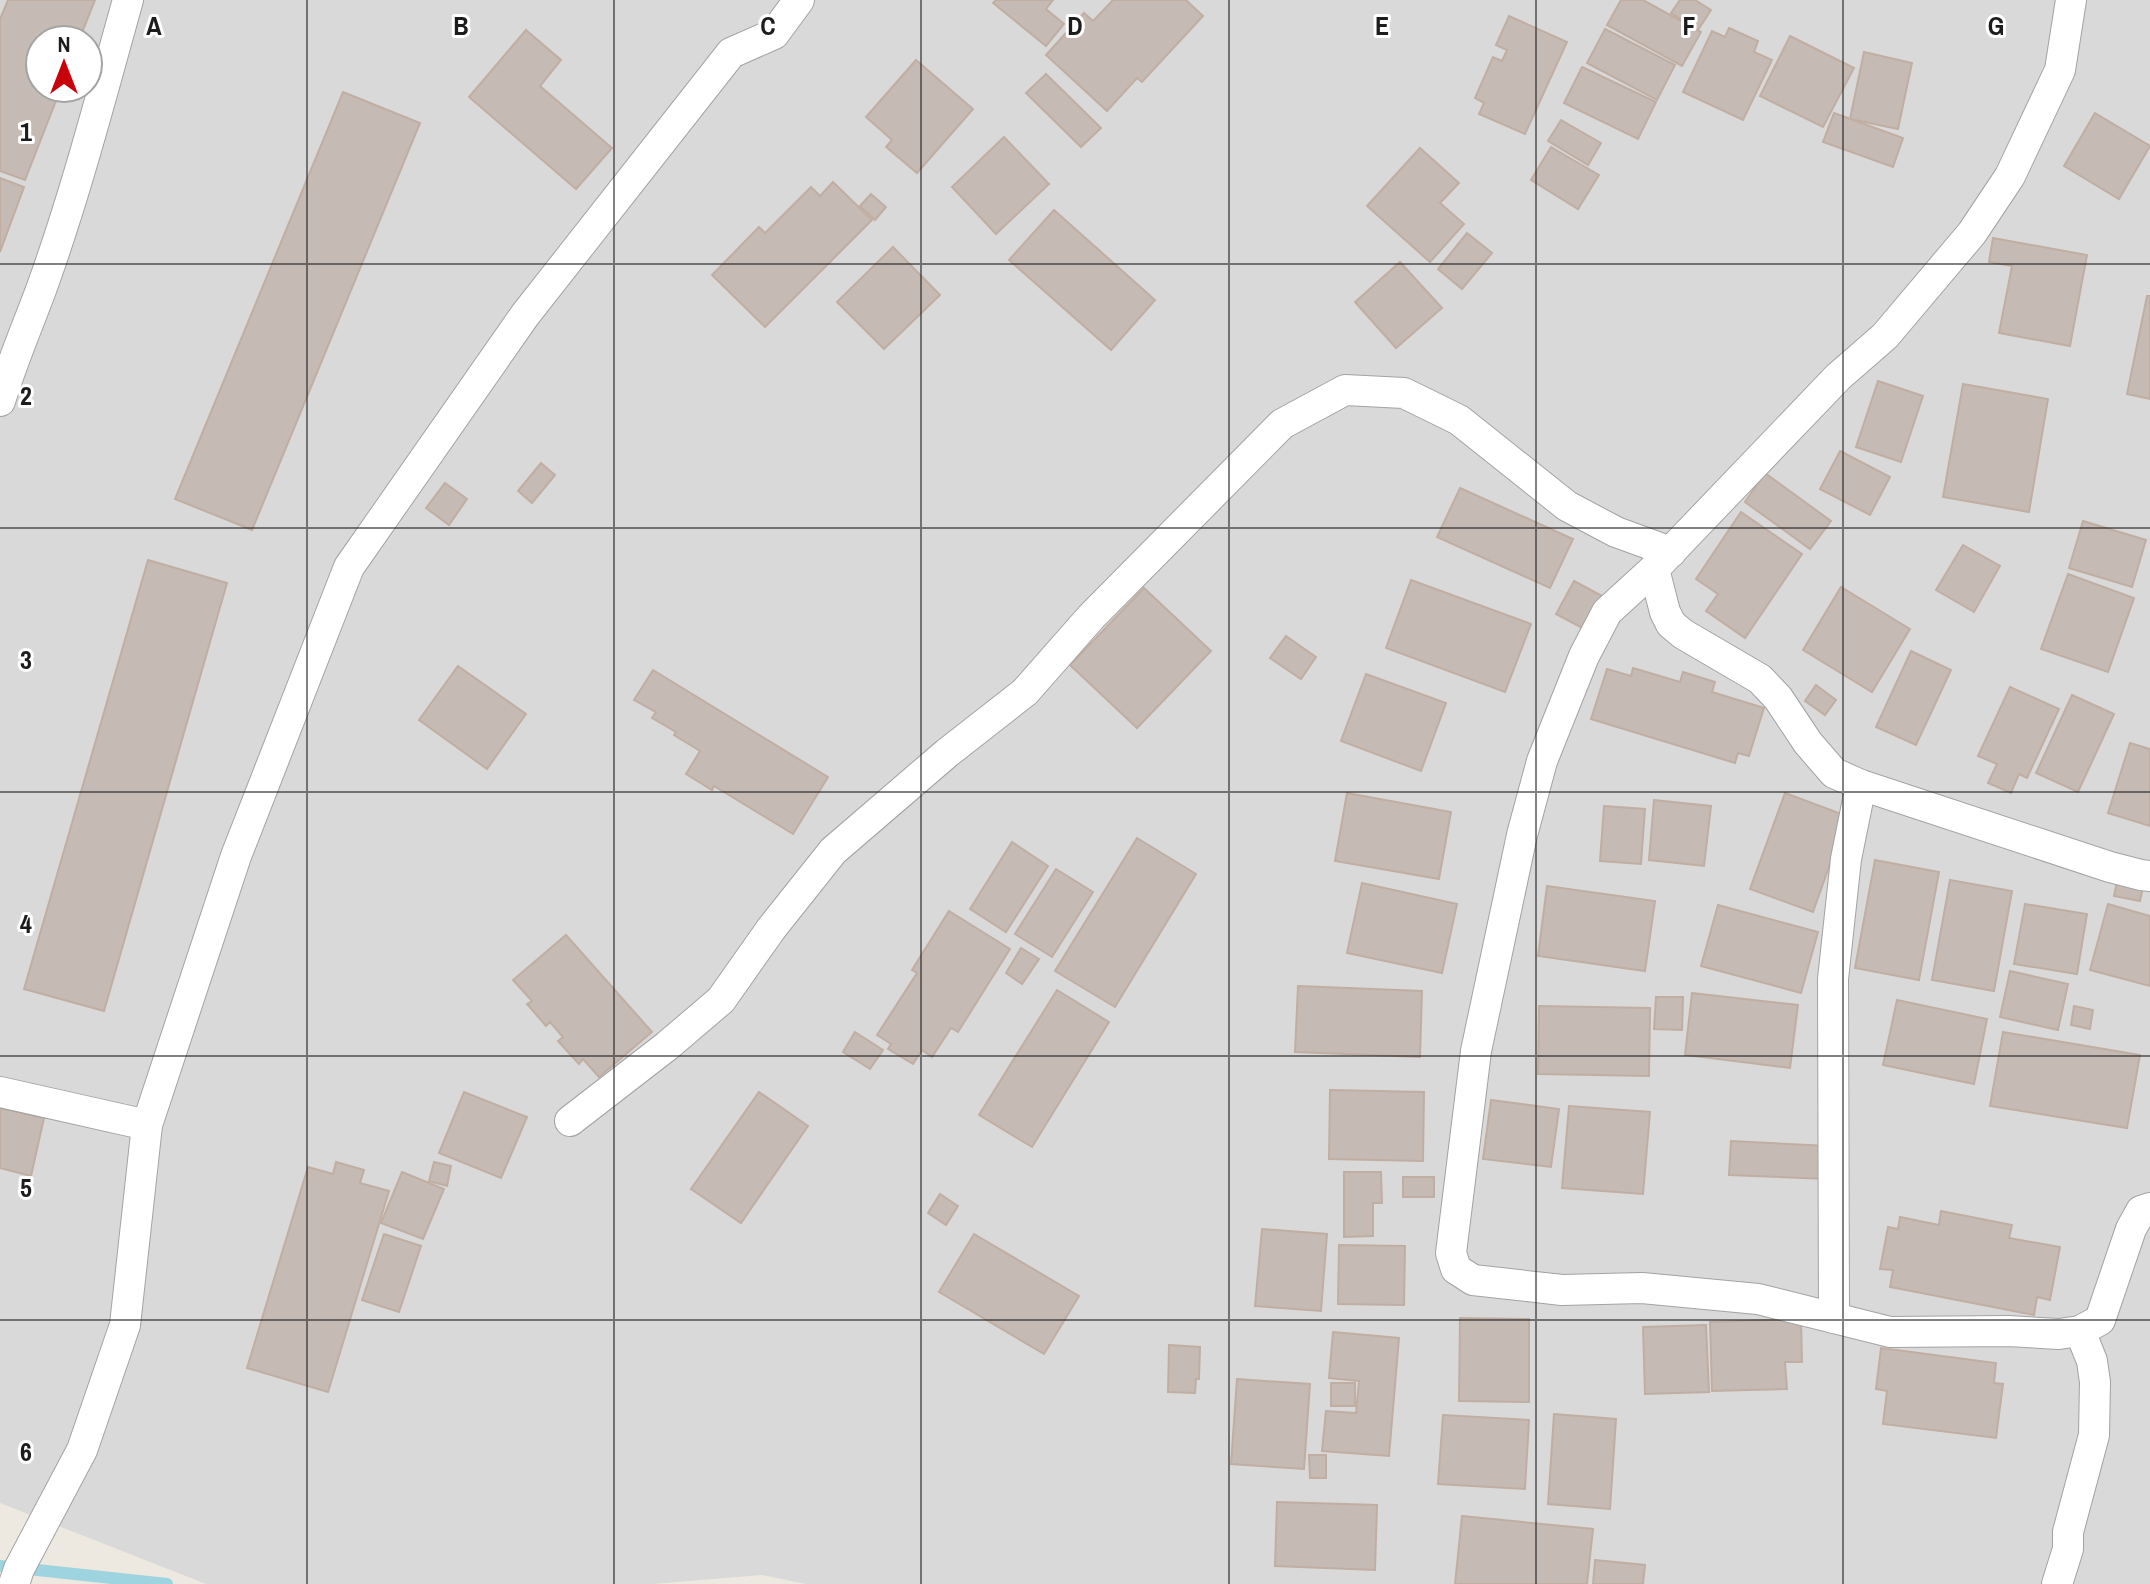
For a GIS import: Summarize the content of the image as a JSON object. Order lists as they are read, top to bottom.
{
  "north": "top",
  "grid": {
    "columns": [
      "A",
      "B",
      "C",
      "D",
      "E",
      "F",
      "G"
    ],
    "rows": [
      "1",
      "2",
      "3",
      "4",
      "5",
      "6"
    ]
  }
}
